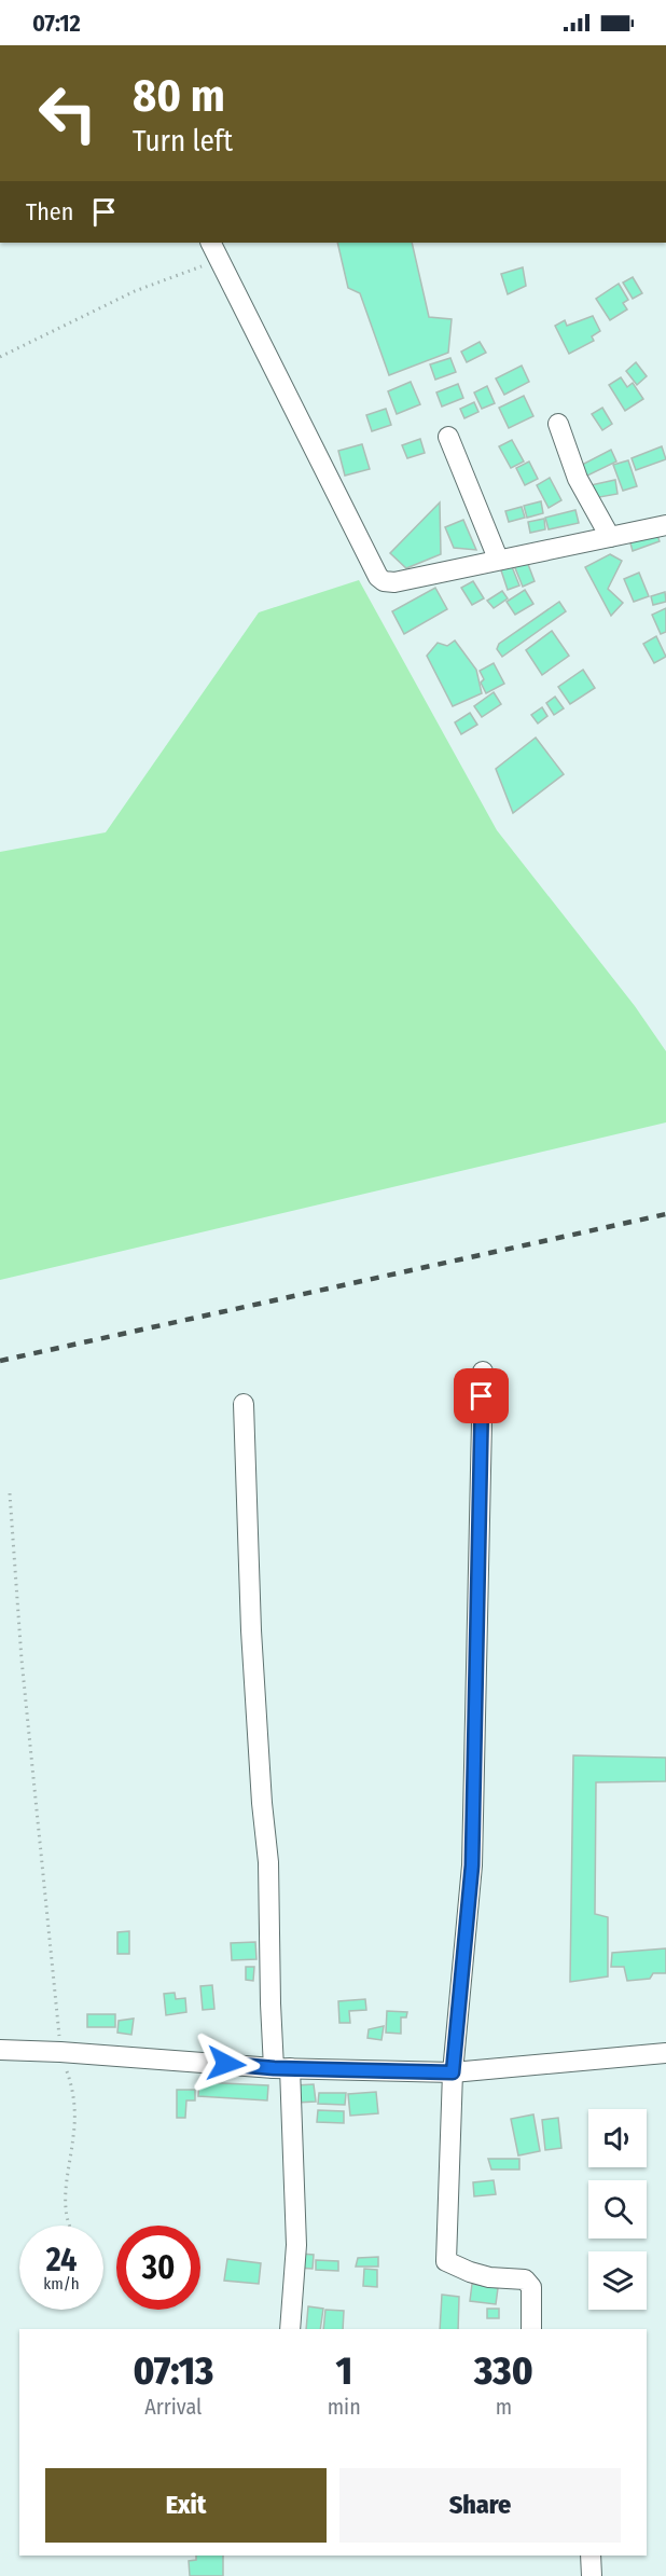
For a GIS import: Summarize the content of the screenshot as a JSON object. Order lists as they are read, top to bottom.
{
  "page": {
    "status": "07:12",
    "turn": ["80 m", "Turn left"],
    "then": "Then",
    "speed": "24 km/h",
    "limit": "30",
    "eta": [
      "07:13",
      "Arrival",
      "1",
      "min",
      "330",
      "m"
    ],
    "buttons": ["Exit", "Share"]
  }
}
